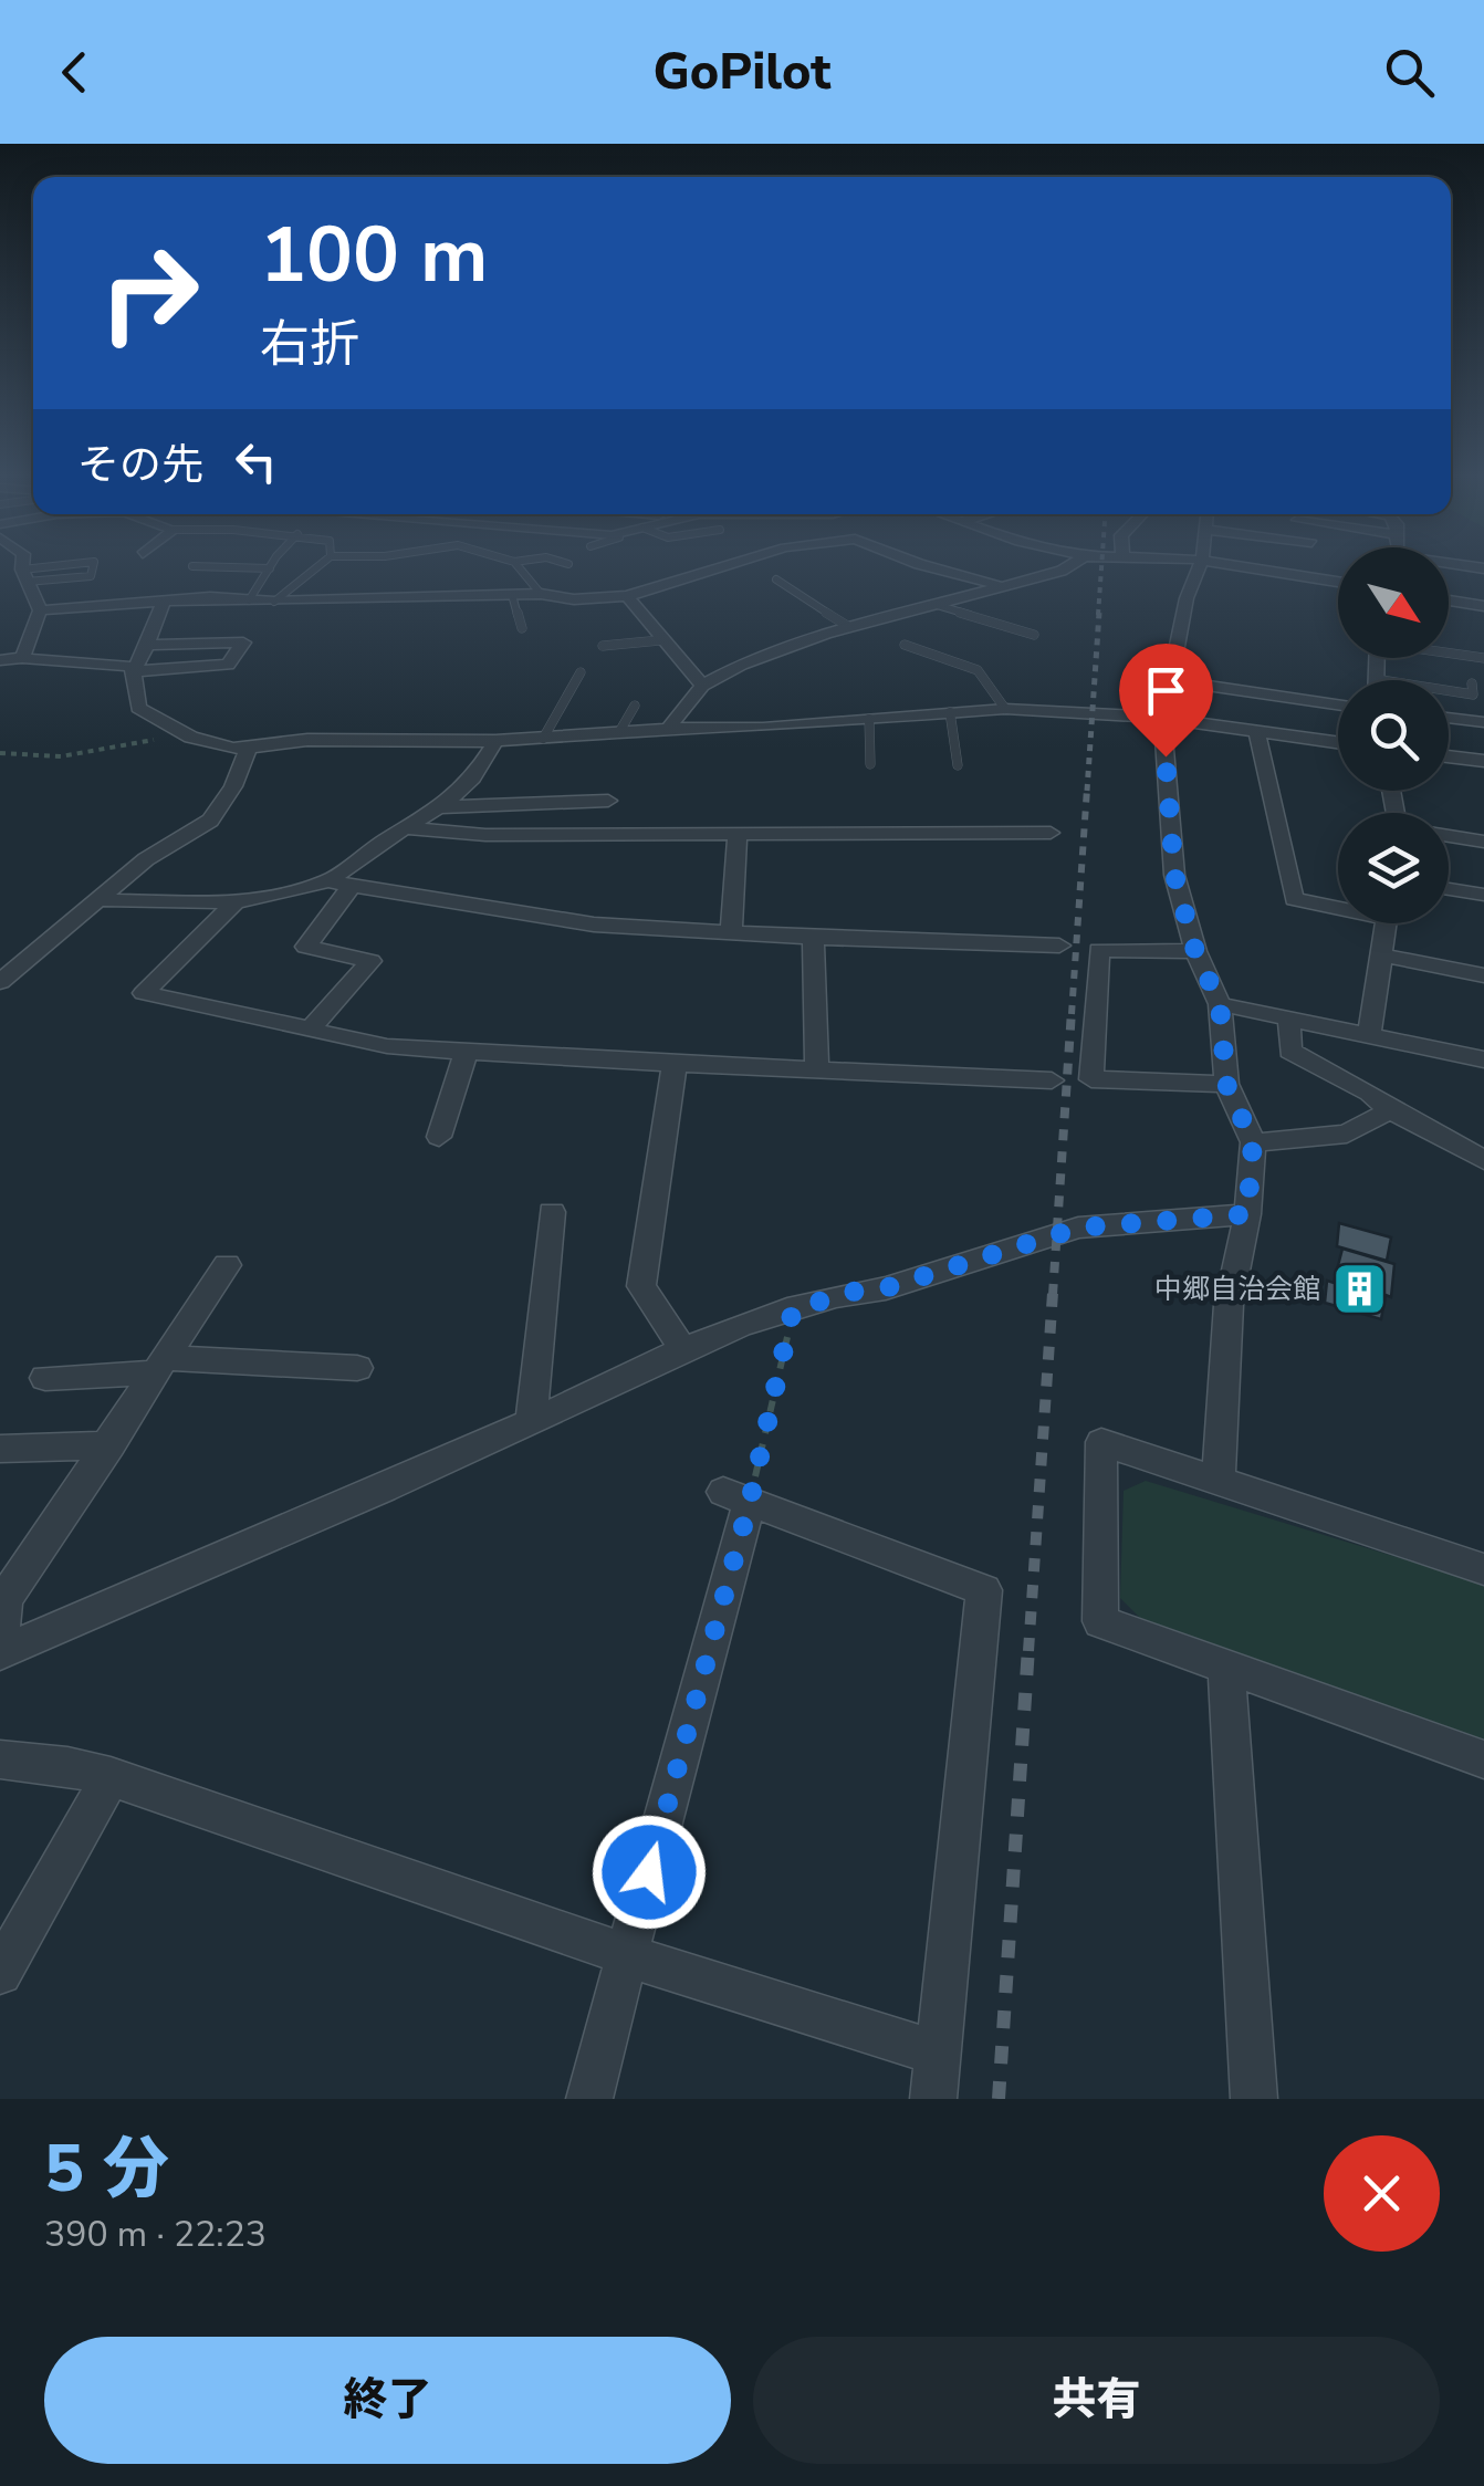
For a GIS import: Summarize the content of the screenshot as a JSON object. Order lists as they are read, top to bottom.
{
  "places": {
    "building": ["中郷自治会館"]
  },
  "north": "bottom right",
  "page": {
    "header": "GoPilot",
    "turn": ["100 m", "右折"],
    "then": "その先",
    "heading": ["5 分", "390 m · 22:23"],
    "buttons": ["終了", "共有"]
  }
}
